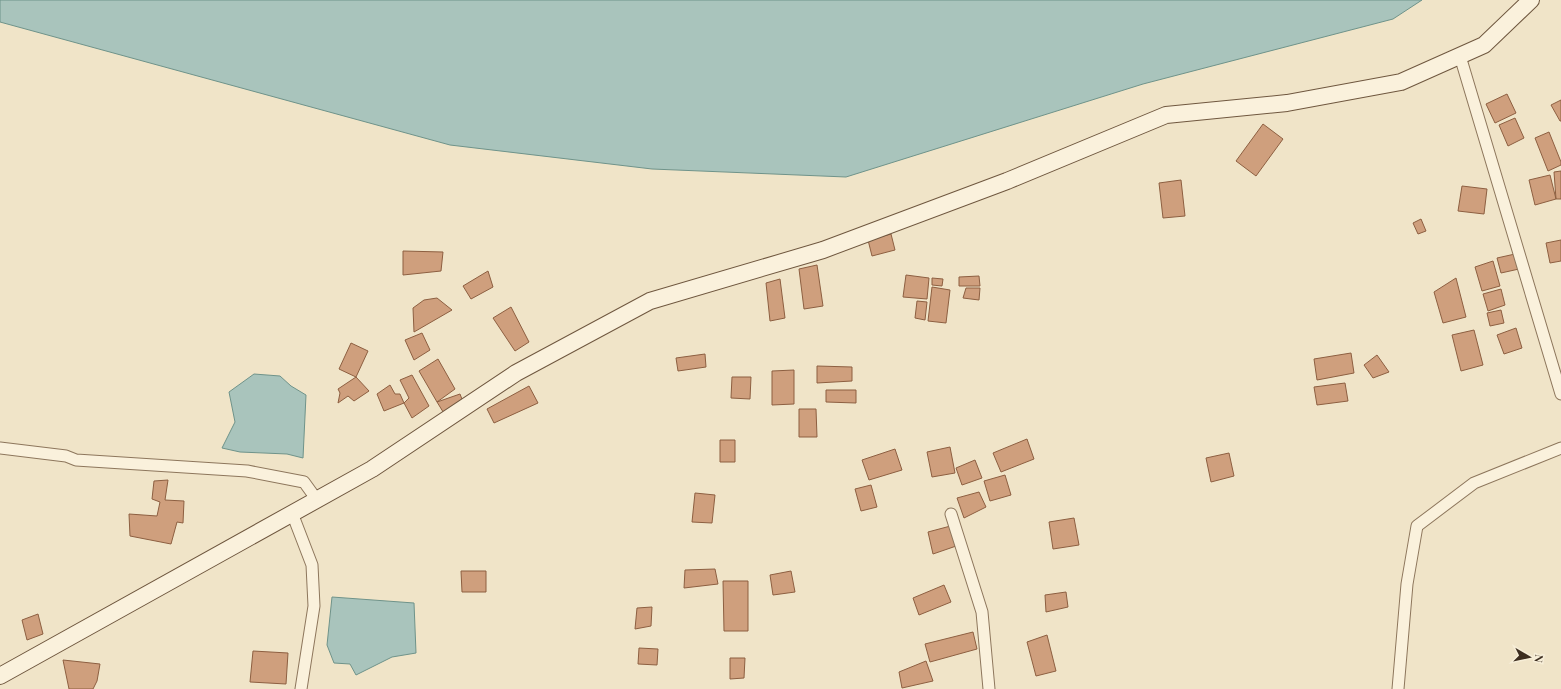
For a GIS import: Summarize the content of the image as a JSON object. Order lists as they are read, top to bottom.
{
  "north": "right"
}
